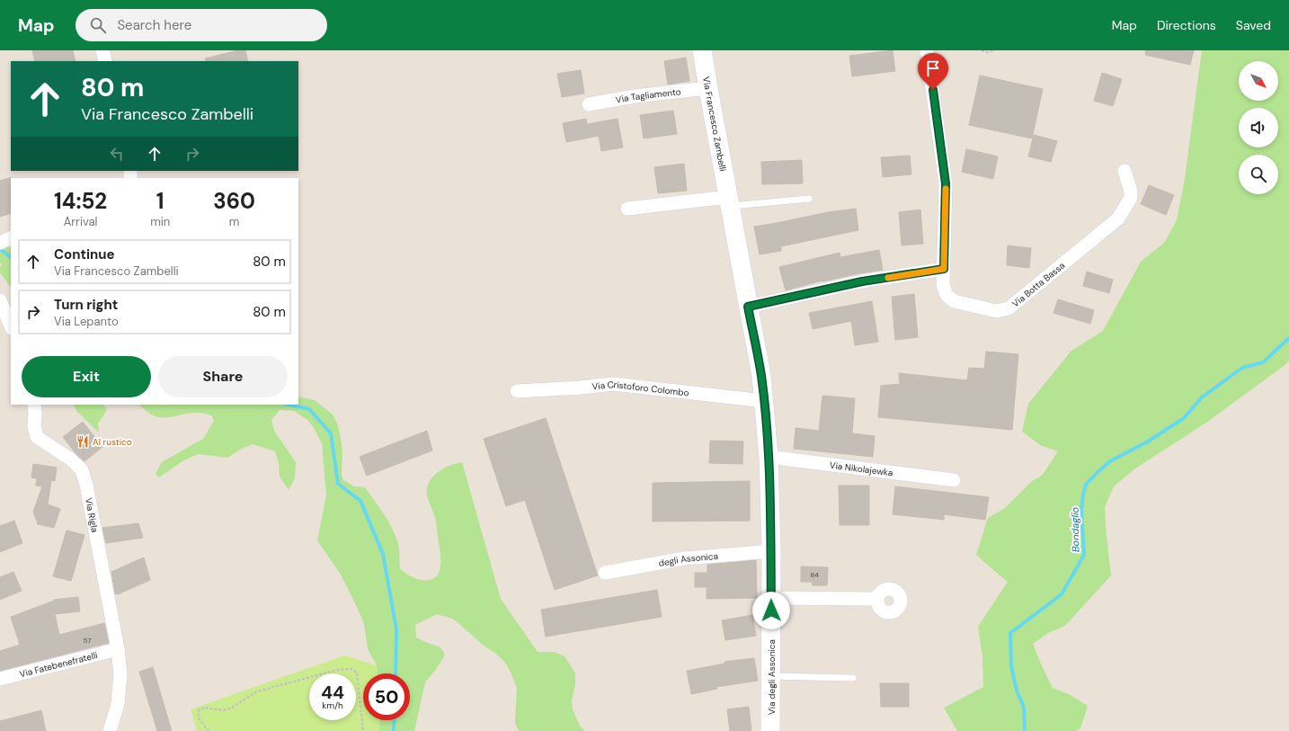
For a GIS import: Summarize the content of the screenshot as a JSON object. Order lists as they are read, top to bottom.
{
  "streets": {
    "main road": ["Via Francesco Zambelli", "Via degli Assonica"],
    "street": [
      "Via Tagliamento",
      "Via Botta Bassa",
      "Via Cristoforo Colombo",
      "Via Nikolajewka",
      "Via Rigla",
      "degli Assonica",
      "Via Fatebenefratelli"
    ]
  },
  "crossings": [
    ["Via Tagliamento", "Via Francesco Zambelli"],
    ["Via Francesco Zambelli", "Via Cristoforo Colombo"],
    ["Via Francesco Zambelli", "Via Nikolajewka"],
    ["Via Francesco Zambelli", "Via degli Assonica"],
    ["Via Nikolajewka", "Via degli Assonica"],
    ["Via Rigla", "Via Fatebenefratelli"],
    ["degli Assonica", "Via degli Assonica"]
  ],
  "water": ["Bondaglio"],
  "places": {
    "restaurant": ["Al rustico"]
  },
  "house_numbers": ["84", "57"],
  "north": "bottom right",
  "page": {
    "header": "Map",
    "search": "Search here",
    "nav": ["Map", "Directions", "Saved"],
    "turn": ["80 m", "Via Francesco Zambelli"],
    "eta": [
      "14:52",
      "Arrival",
      "1",
      "min",
      "360",
      "m"
    ],
    "list": [
      {
        "name": "Continue",
        "note": "Via Francesco Zambelli",
        "value": "80 m"
      },
      {
        "name": "Turn right",
        "note": "Via Lepanto",
        "value": "80 m"
      }
    ],
    "buttons": ["Exit", "Share"],
    "speed": "44 km/h",
    "limit": "50"
  }
}
